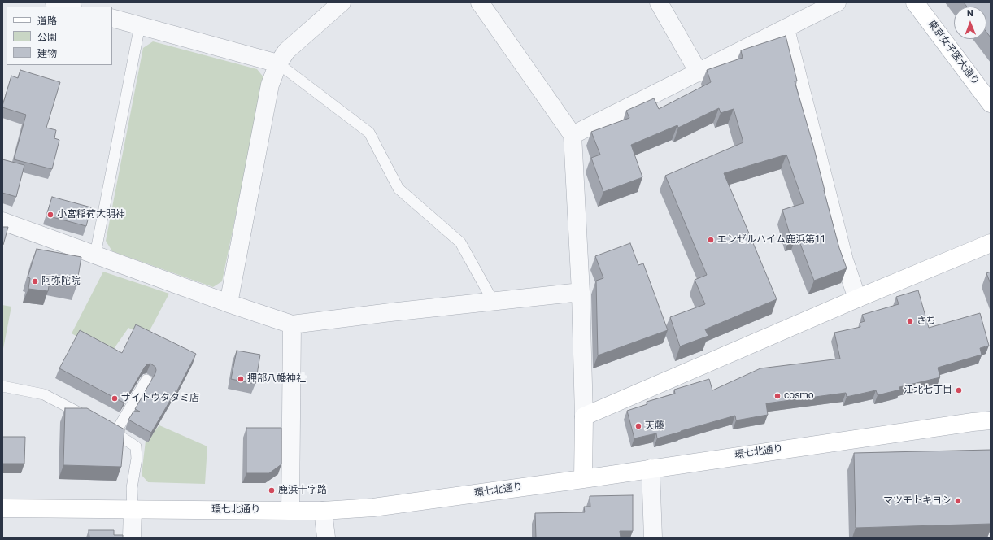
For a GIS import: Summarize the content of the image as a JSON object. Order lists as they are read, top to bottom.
{
  "streets": {
    "street": ["東京女子医大通り", "環七北通り"]
  },
  "places": [
    "小宮稲荷大明神",
    "エンゼルハイム鹿浜第11",
    "阿弥陀院",
    "さち",
    "押部八幡神社",
    "江北七丁目",
    "cosmo",
    "サイトウタタミ店",
    "天藤",
    "鹿浜十字路",
    "マツモトキヨシ"
  ],
  "legend": ["道路", "公園", "建物"],
  "north": "top"
}
